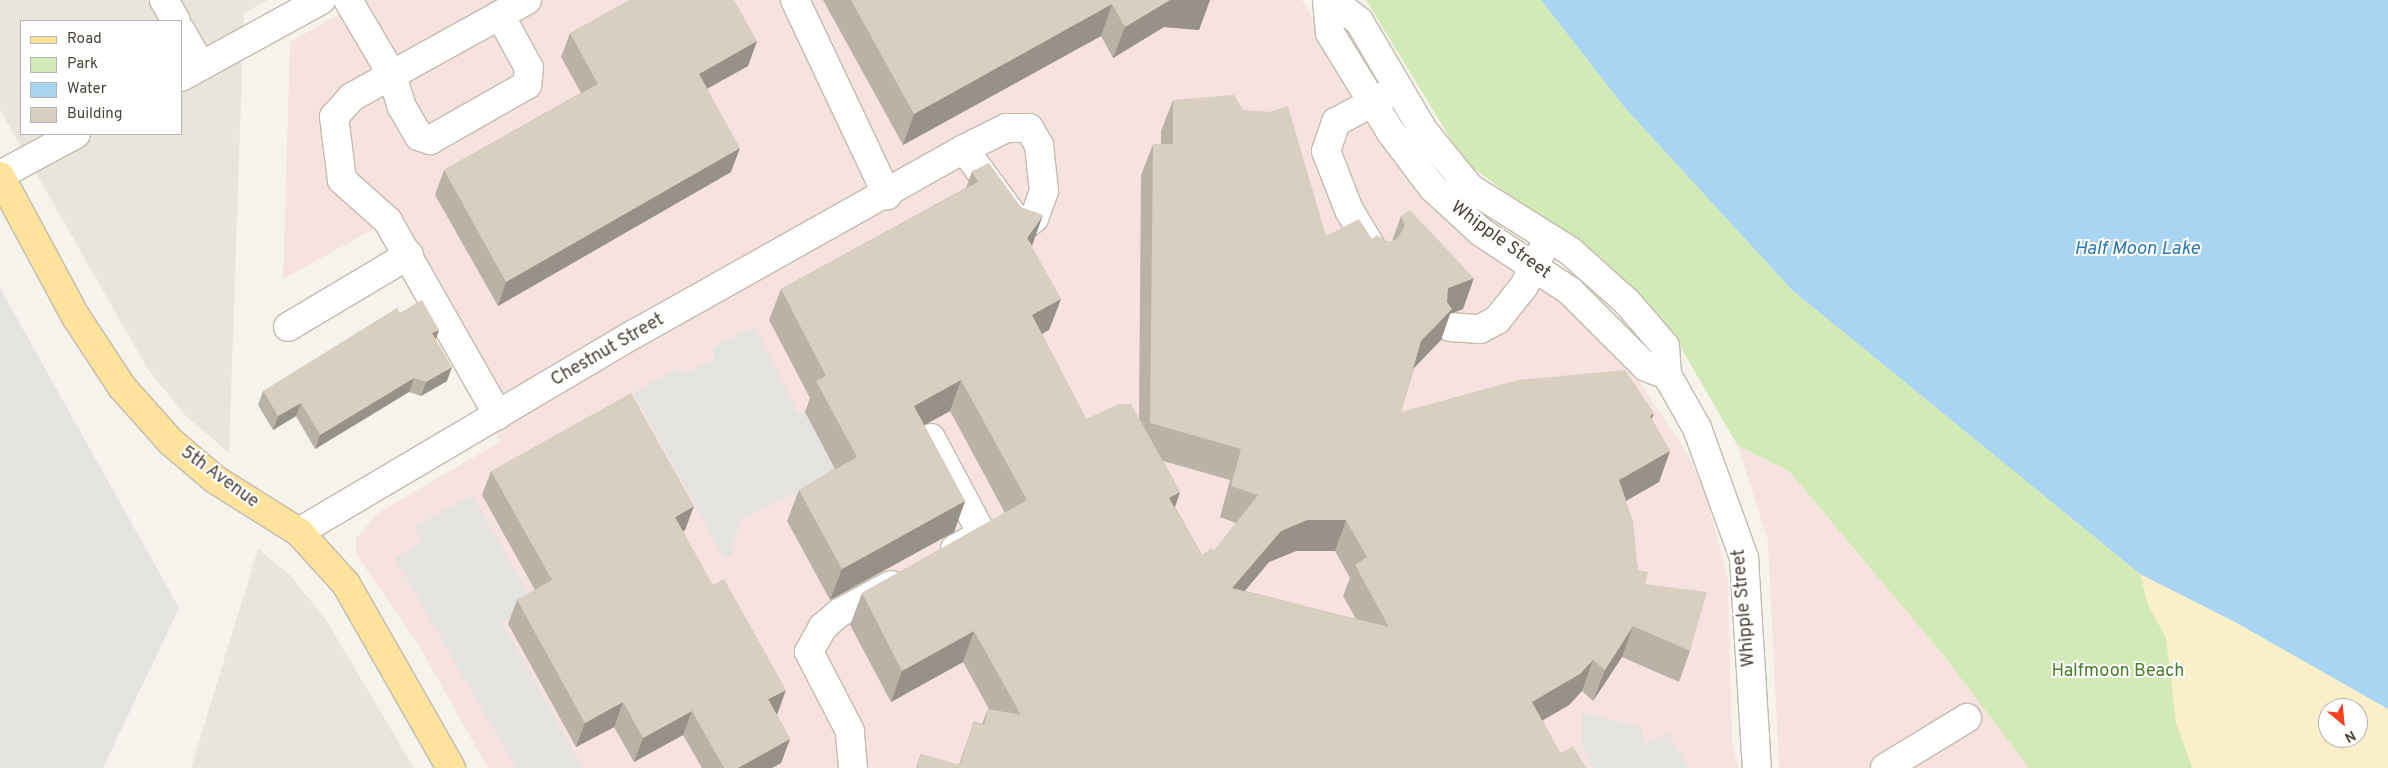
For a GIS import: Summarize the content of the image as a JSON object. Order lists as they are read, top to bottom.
{
  "streets": {
    "main road": ["5th Avenue"],
    "street": ["Whipple Street", "Chestnut Street"]
  },
  "crossings": [
    ["Chestnut Street", "5th Avenue"]
  ],
  "water": ["Half Moon Lake"],
  "parks": ["Halfmoon Beach"],
  "legend": [
    "Road",
    "Park",
    "Water",
    "Building"
  ],
  "north": "bottom right"
}
